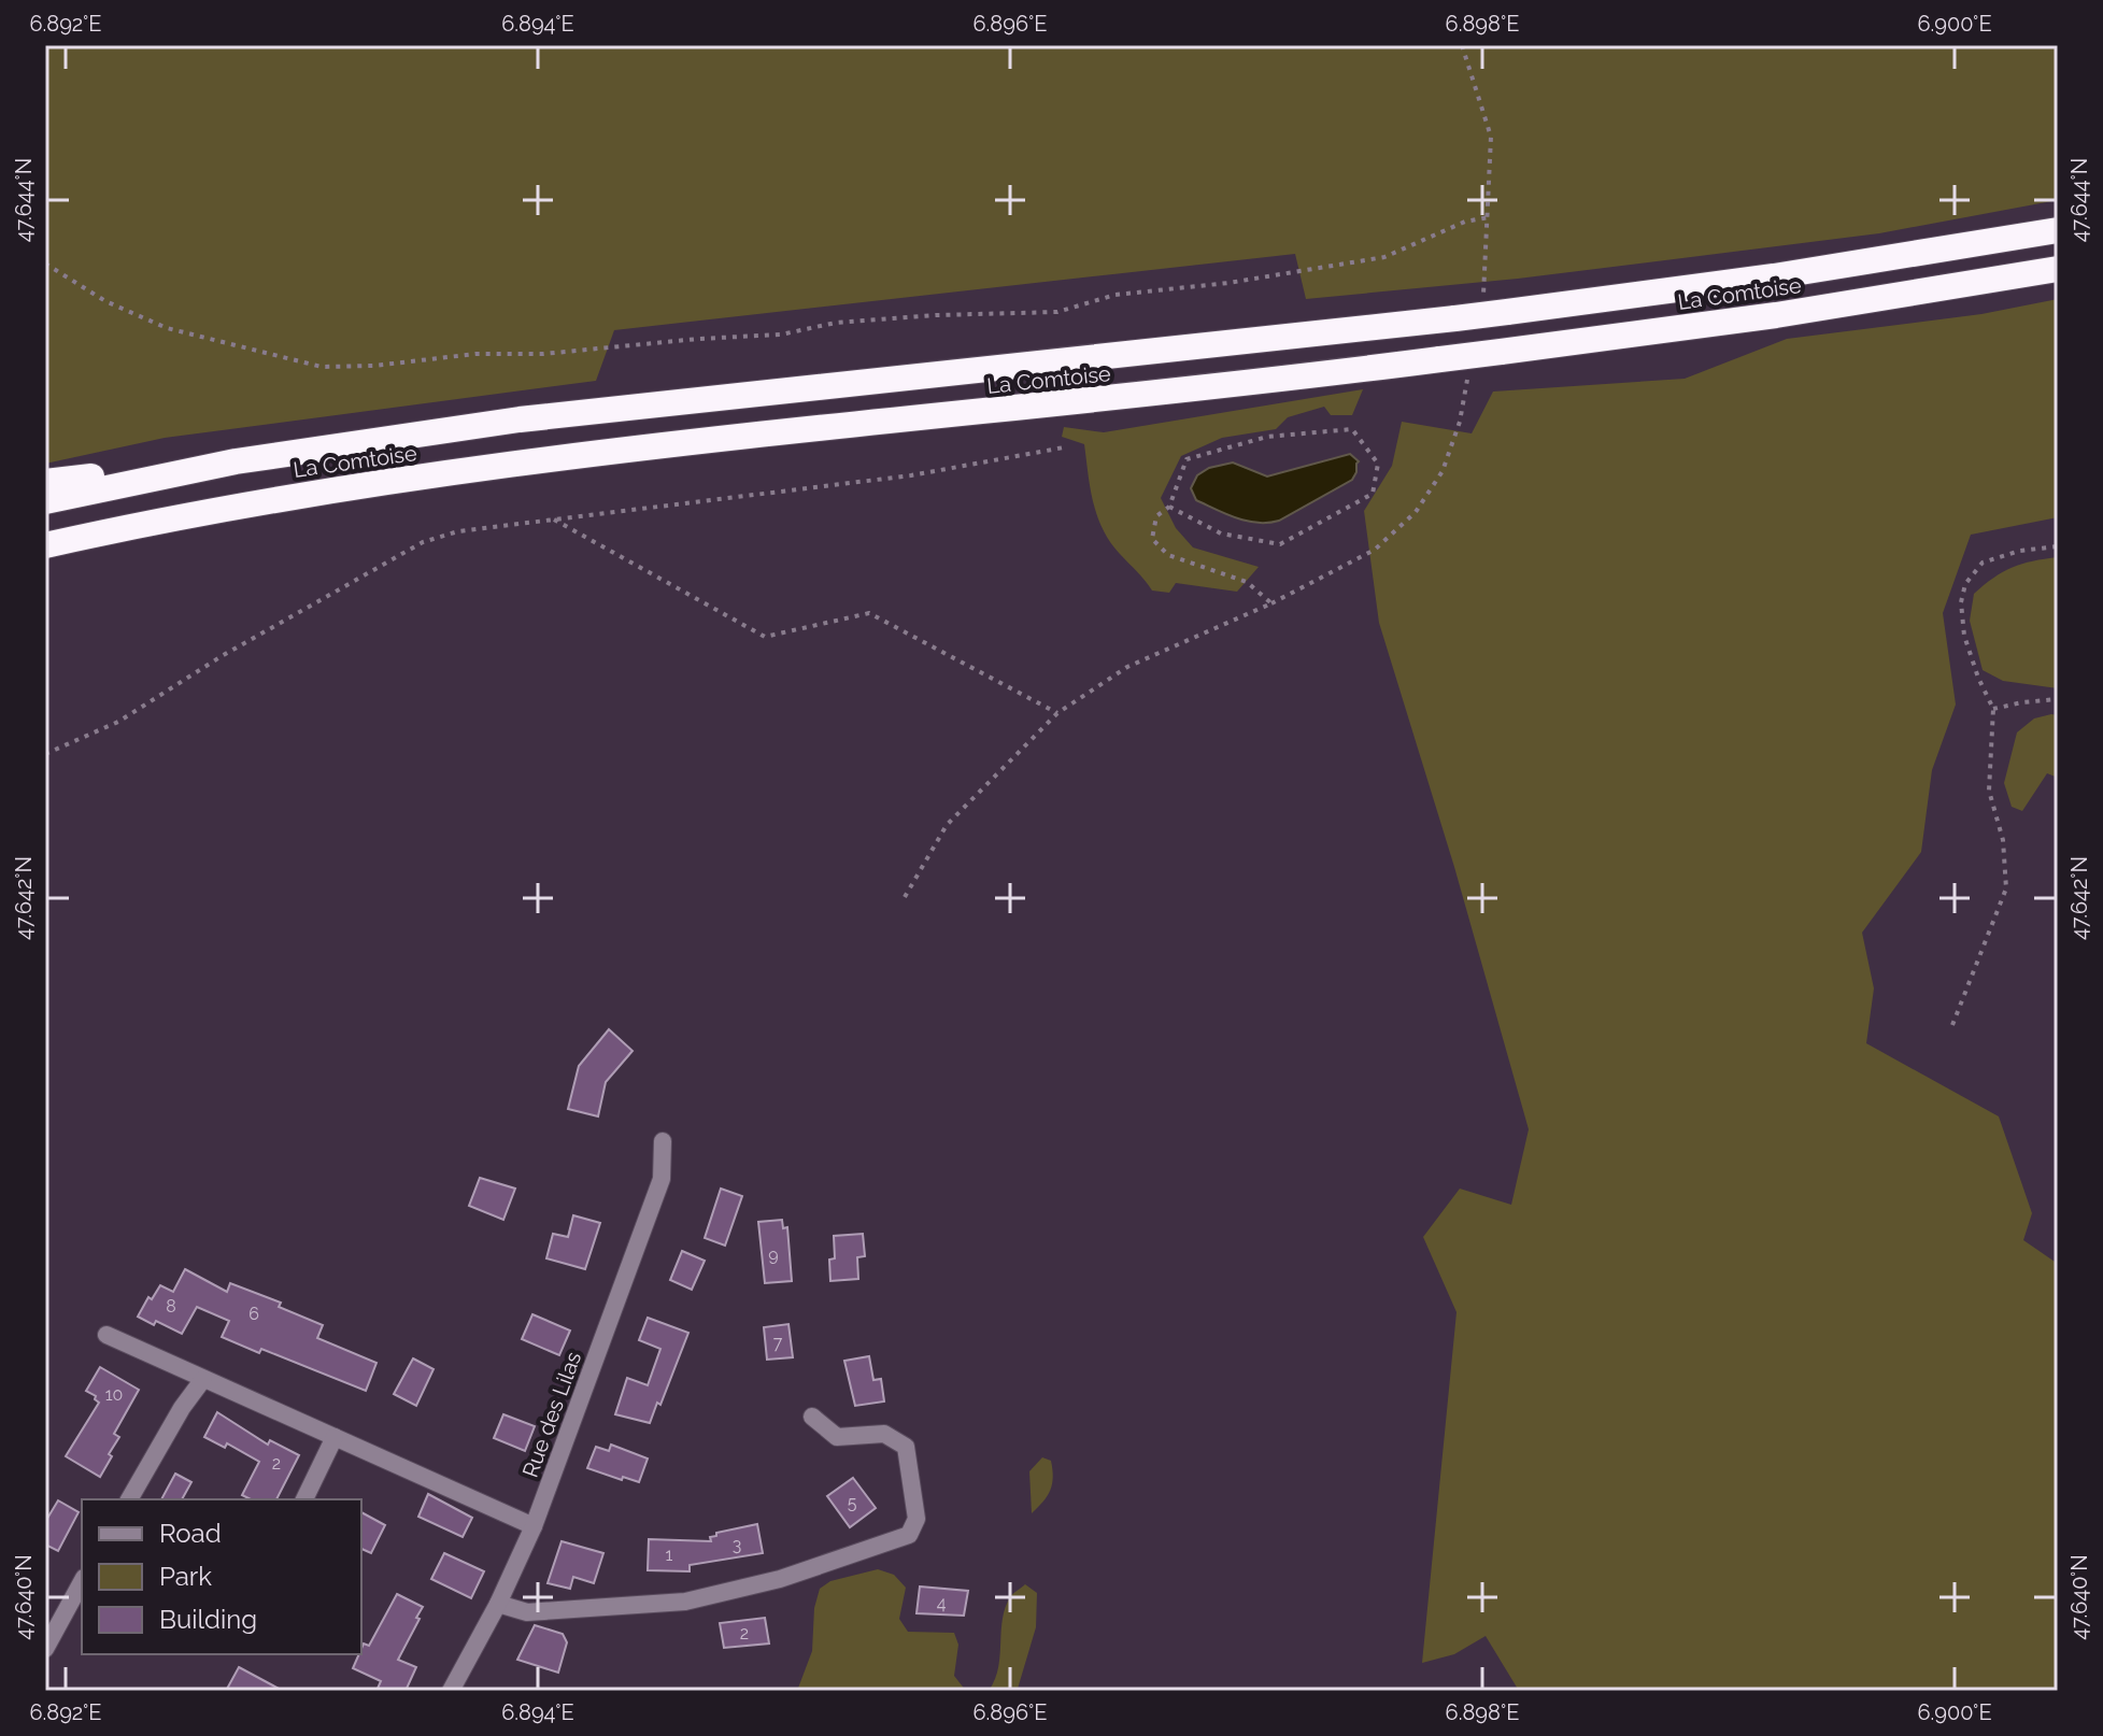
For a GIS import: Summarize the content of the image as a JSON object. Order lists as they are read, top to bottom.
{
  "streets": {
    "highway": ["La Comtoise"],
    "street": ["Rue des Lilas"]
  },
  "house_numbers": [
    "9",
    "8",
    "6",
    "7",
    "10",
    "2",
    "5",
    "3",
    "1",
    "4",
    "2"
  ],
  "legend": ["Road", "Park", "Building"],
  "coordinates": [
    "6.892°E",
    "6.894°E",
    "6.896°E",
    "6.898°E",
    "6.900°E",
    "47.644°N",
    "47.642°N",
    "47.640°N"
  ]
}
